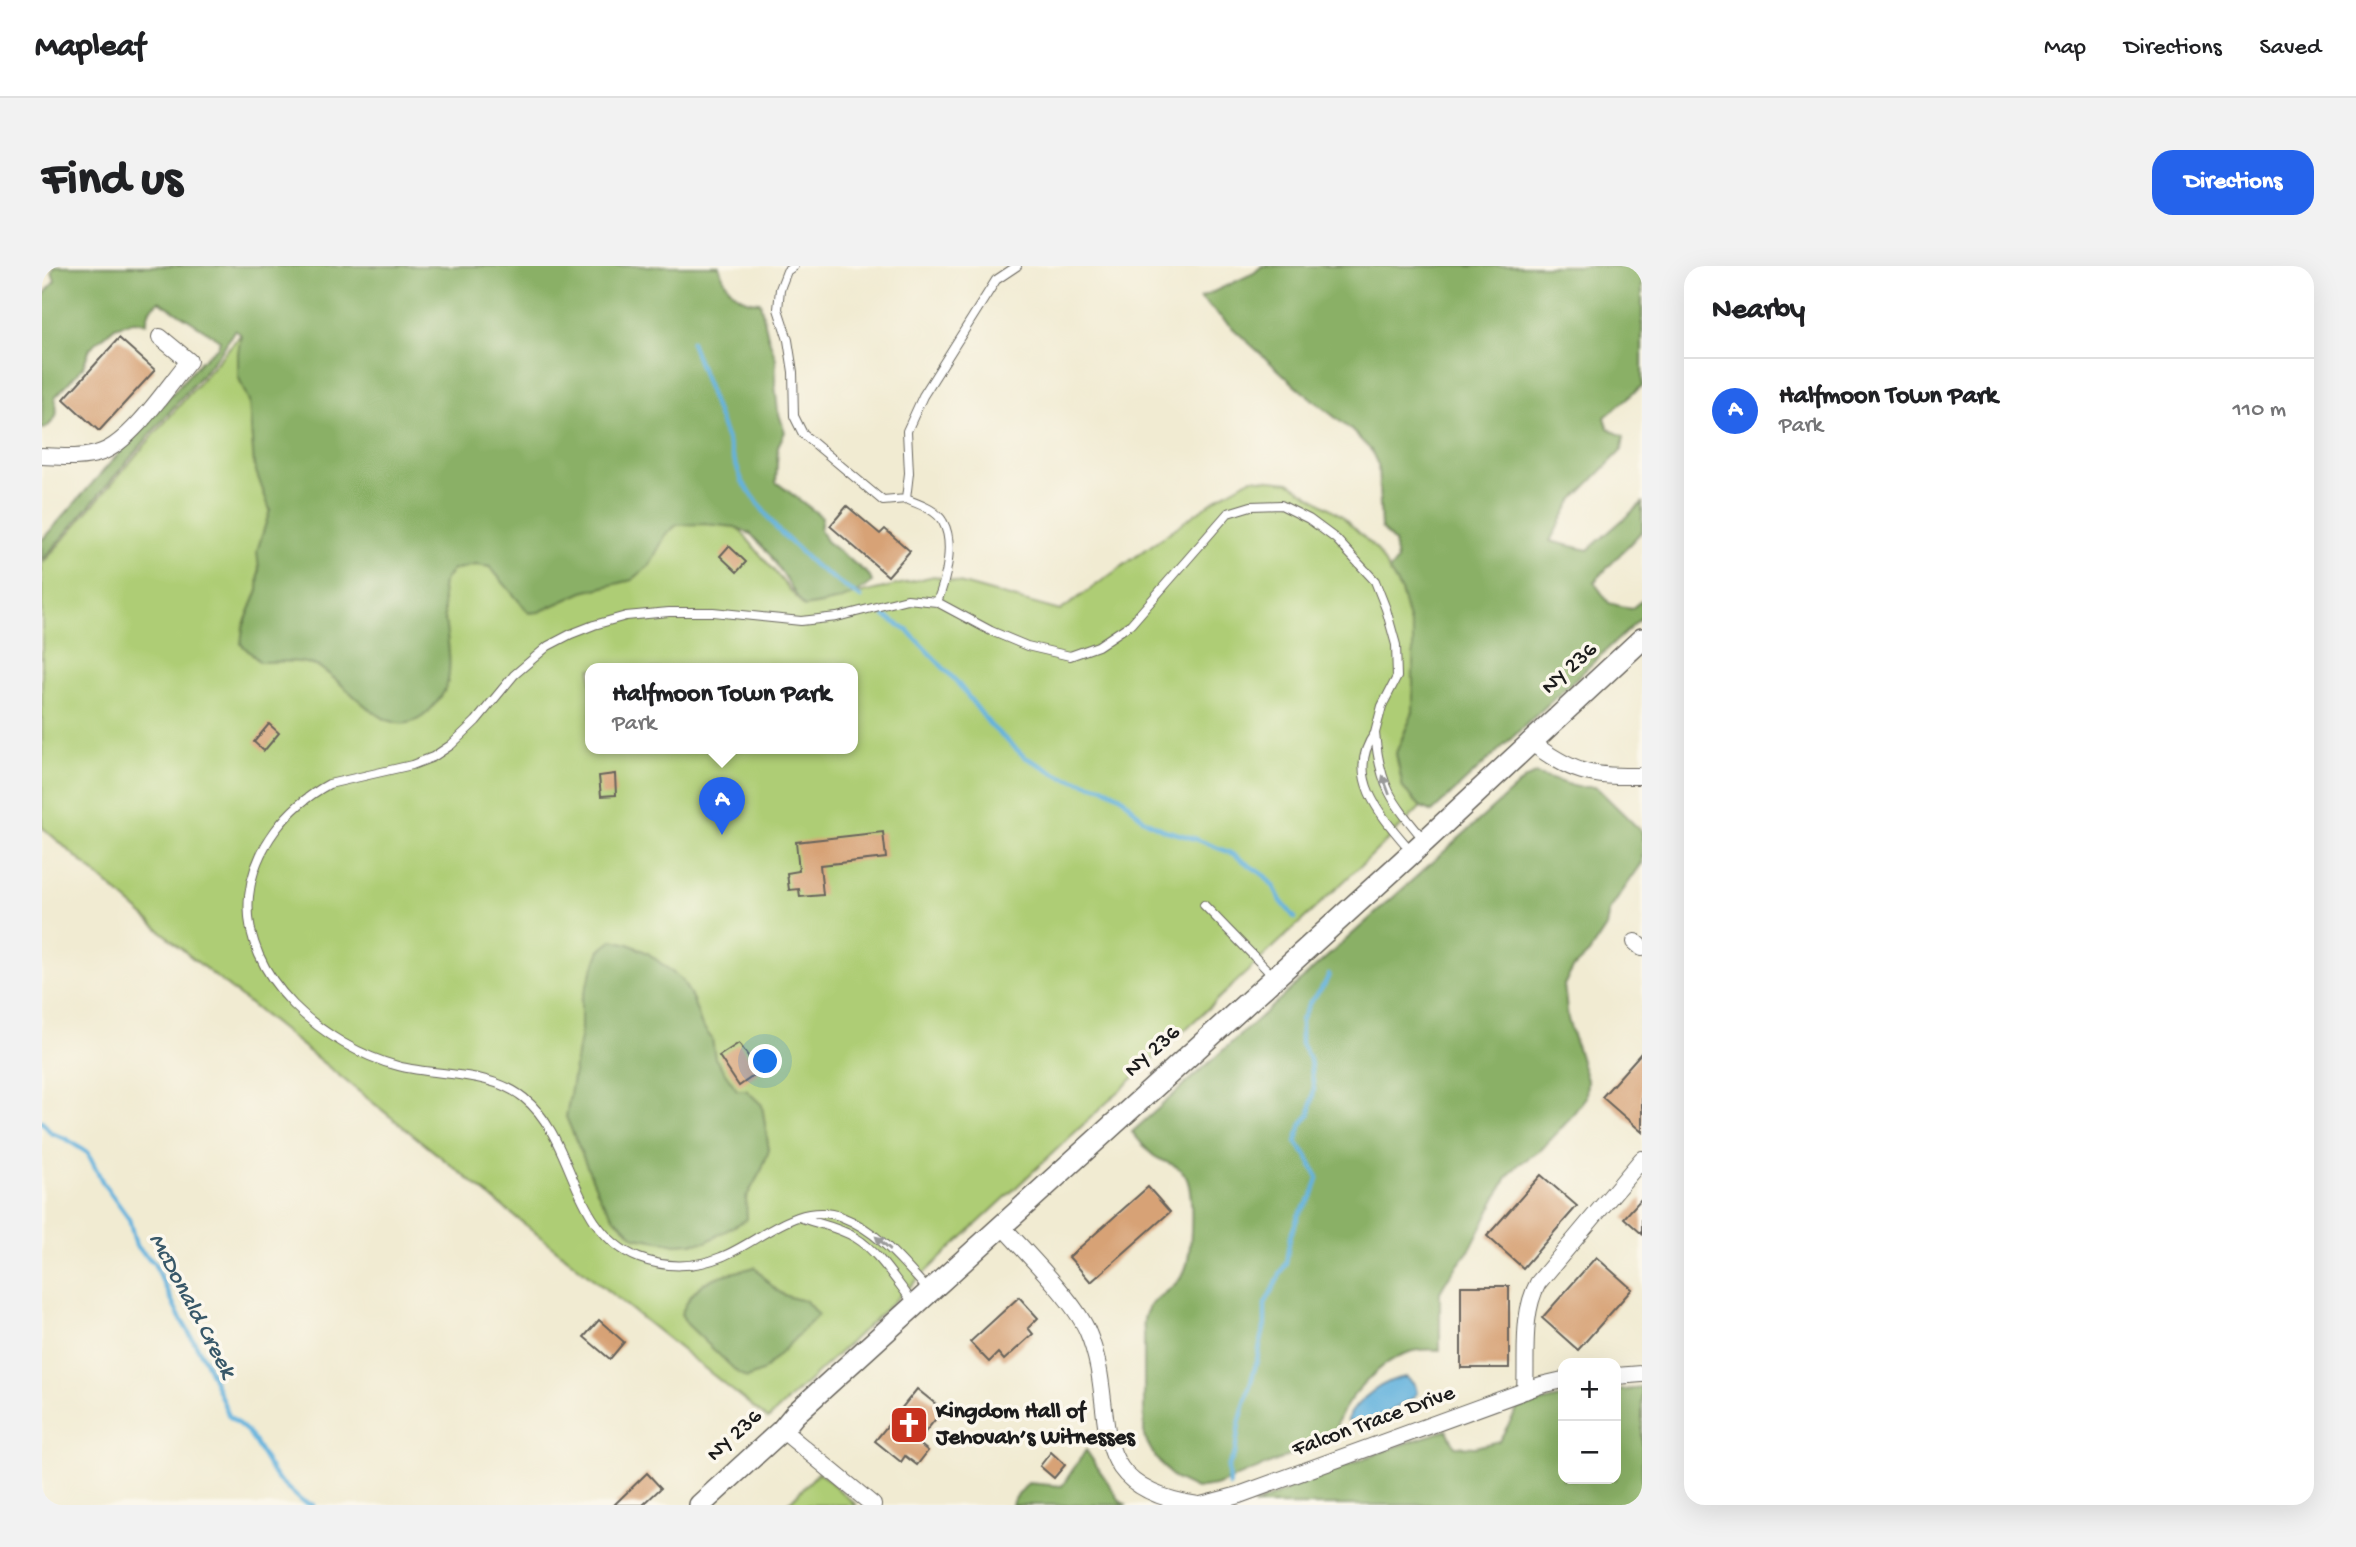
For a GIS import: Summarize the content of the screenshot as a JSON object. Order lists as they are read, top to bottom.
{
  "streets": {
    "main road": ["NY 236"],
    "street": ["Falcon Trace Drive"]
  },
  "crossings": [
    ["NY 236", "Falcon Trace Drive"]
  ],
  "water": ["McDonald Creek"],
  "places": {
    "church": ["Kingdom Hall of Jehovah’s Witnesses"]
  },
  "page": {
    "header": "Mapleaf",
    "nav": ["Map", "Directions", "Saved"],
    "buttons": "Directions",
    "title": "Find us",
    "heading": "Nearby",
    "list": [
      {
        "mark": "A",
        "name": "Halfmoon Town Park",
        "note": "Park",
        "value": "110 m"
      }
    ],
    "popup": ["Halfmoon Town Park", "Park"],
    "pins": "A",
    "map_buttons": ["+", "−"]
  }
}
